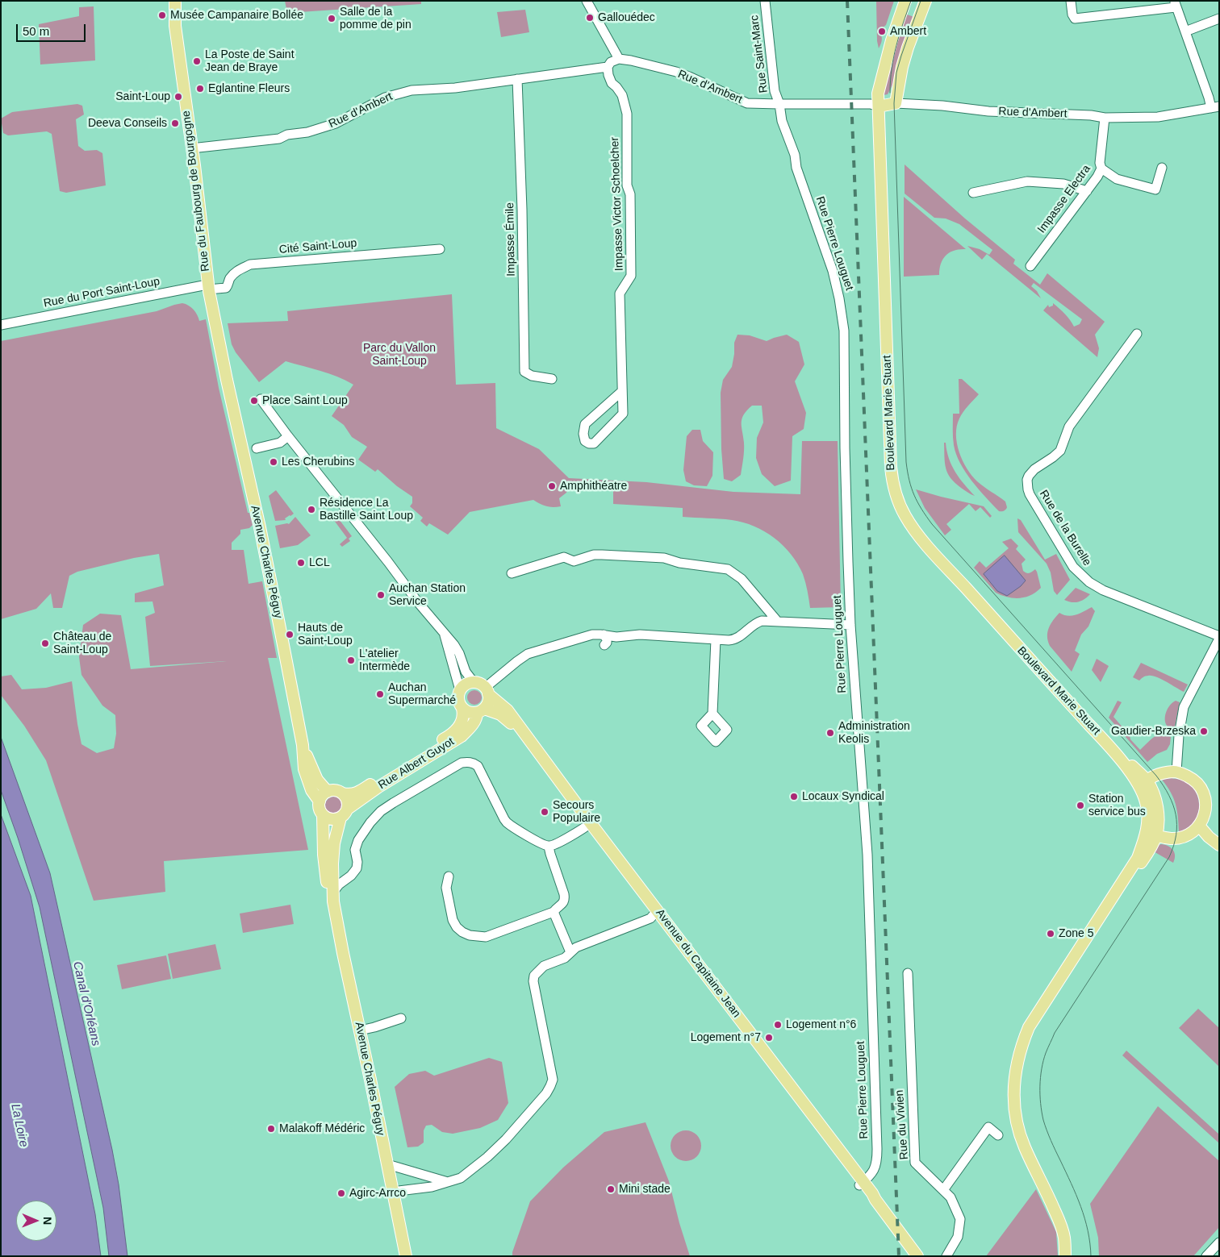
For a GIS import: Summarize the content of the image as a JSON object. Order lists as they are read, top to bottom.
{
  "streets": {
    "main road": [
      "Rue d'Ambert",
      "Rue du Faubourg de Bourgogne",
      "Boulevard Marie Stuart",
      "Avenue Charles Péguy",
      "Rue Albert Guyot",
      "Avenue du Capitaine Jean"
    ],
    "street": [
      "Rue Saint-Marc",
      "Impasse Electra",
      "Impasse Victor Schoelcher",
      "Impasse Émile",
      "Rue Pierre Louguet",
      "Cité Saint-Loup",
      "Rue du Port Saint-Loup",
      "Rue de la Burelle",
      "Rue du Vivien"
    ]
  },
  "crossings": [
    ["Rue Saint-Marc", "Rue d'Ambert"],
    ["Rue Saint-Marc", "Rue Pierre Louguet"],
    ["Rue d'Ambert", "Rue du Faubourg de Bourgogne"],
    ["Rue d'Ambert", "Impasse Electra"],
    ["Rue d'Ambert", "Impasse Victor Schoelcher"],
    ["Rue d'Ambert", "Impasse Émile"],
    ["Rue d'Ambert", "Rue Pierre Louguet"],
    ["Rue d'Ambert", "Boulevard Marie Stuart"],
    ["Rue du Faubourg de Bourgogne", "Cité Saint-Loup"],
    ["Rue du Faubourg de Bourgogne", "Rue du Port Saint-Loup"],
    ["Rue du Faubourg de Bourgogne", "Avenue Charles Péguy"],
    ["Rue Pierre Louguet", "Avenue du Capitaine Jean"],
    ["Cité Saint-Loup", "Rue du Port Saint-Loup"],
    ["Avenue Charles Péguy", "Rue Albert Guyot"],
    ["Rue Albert Guyot", "Avenue du Capitaine Jean"]
  ],
  "water": ["Canal d'Orléans", "La Loire"],
  "parks": ["Parc du Vallon Saint-Loup"],
  "places": [
    "Musée Campanaire Bollée",
    "Gallouédec",
    "Salle de la pomme de pin",
    "Ambert",
    "La Poste de Saint Jean de Braye",
    "Eglantine Fleurs",
    "Saint-Loup",
    "Deeva Conseils",
    "Place Saint Loup",
    "Les Cherubins",
    "Amphithéatre",
    "Résidence La Bastille Saint Loup",
    "LCL",
    "Auchan Station Service",
    "Hauts de Saint-Loup",
    "Château de Saint-Loup",
    "L'atelier Intermède",
    "Auchan Supermarché",
    "Gaudier-Brzeska",
    "Administration Keolis",
    "Locaux Syndical",
    "Station service bus",
    "Secours Populaire",
    "Zone 5",
    "Logement n°6",
    "Logement n°7",
    "Malakoff Médéric",
    "Mini stade",
    "Agirc-Arrco"
  ],
  "scale_bar": "50 m",
  "north": "right"
}
